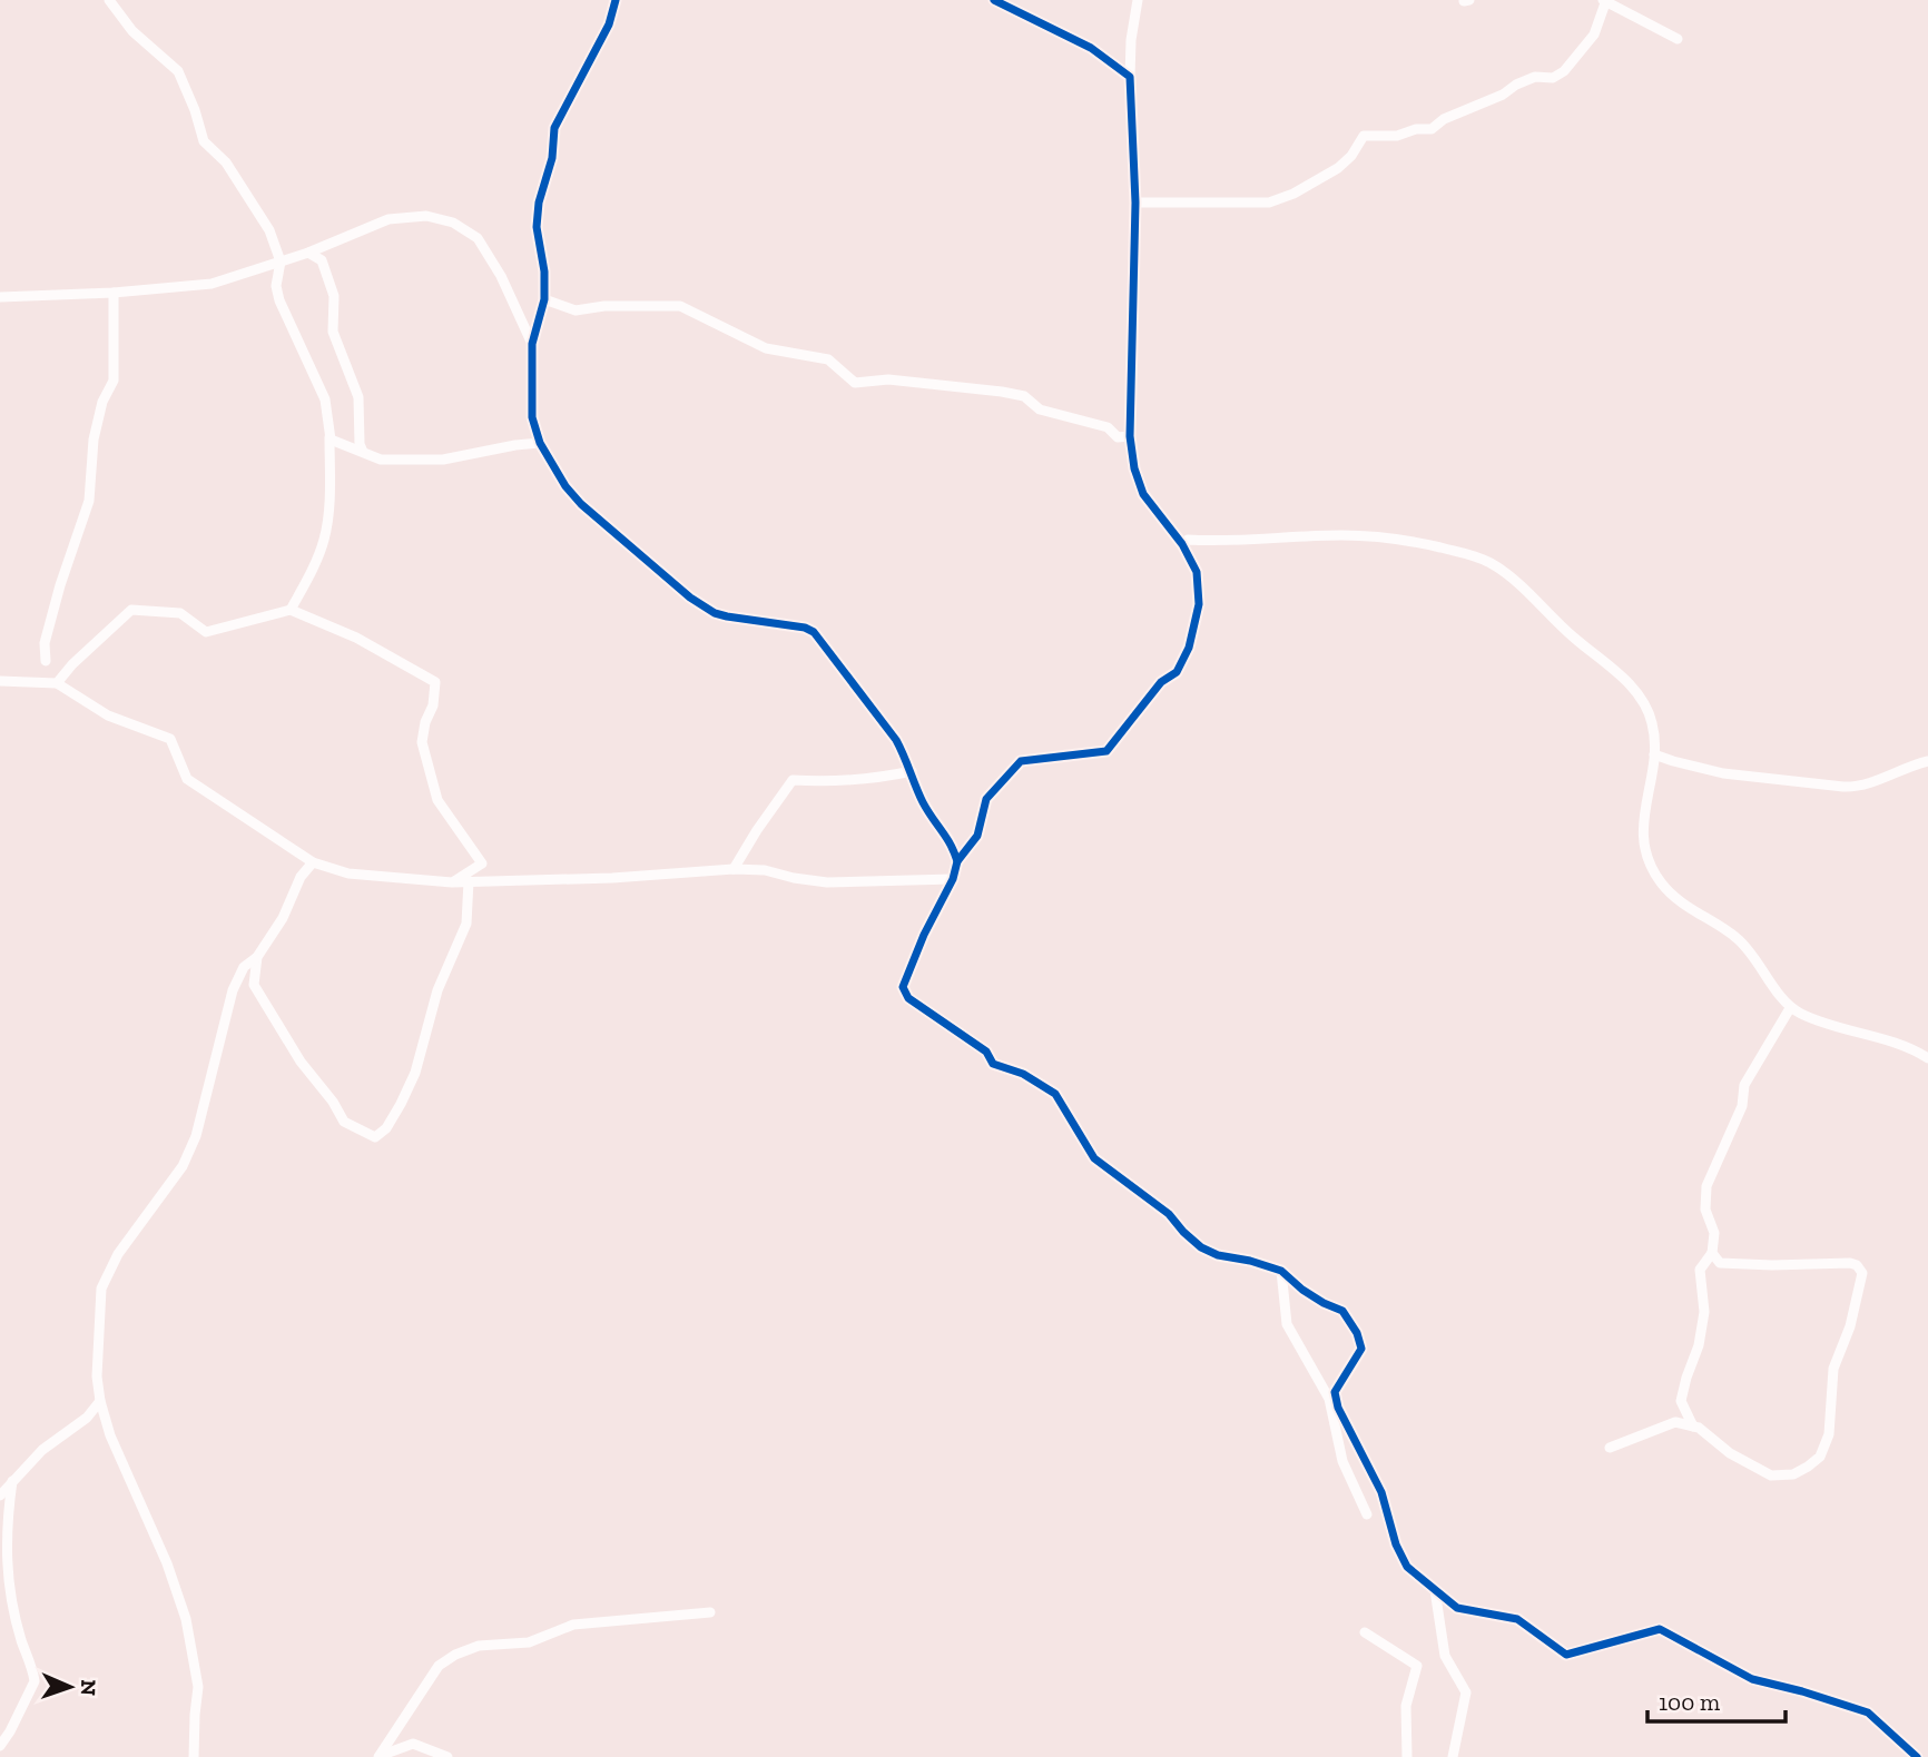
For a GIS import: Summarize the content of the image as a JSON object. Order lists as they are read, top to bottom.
{
  "scale_bar": "100 m",
  "north": "right"
}
